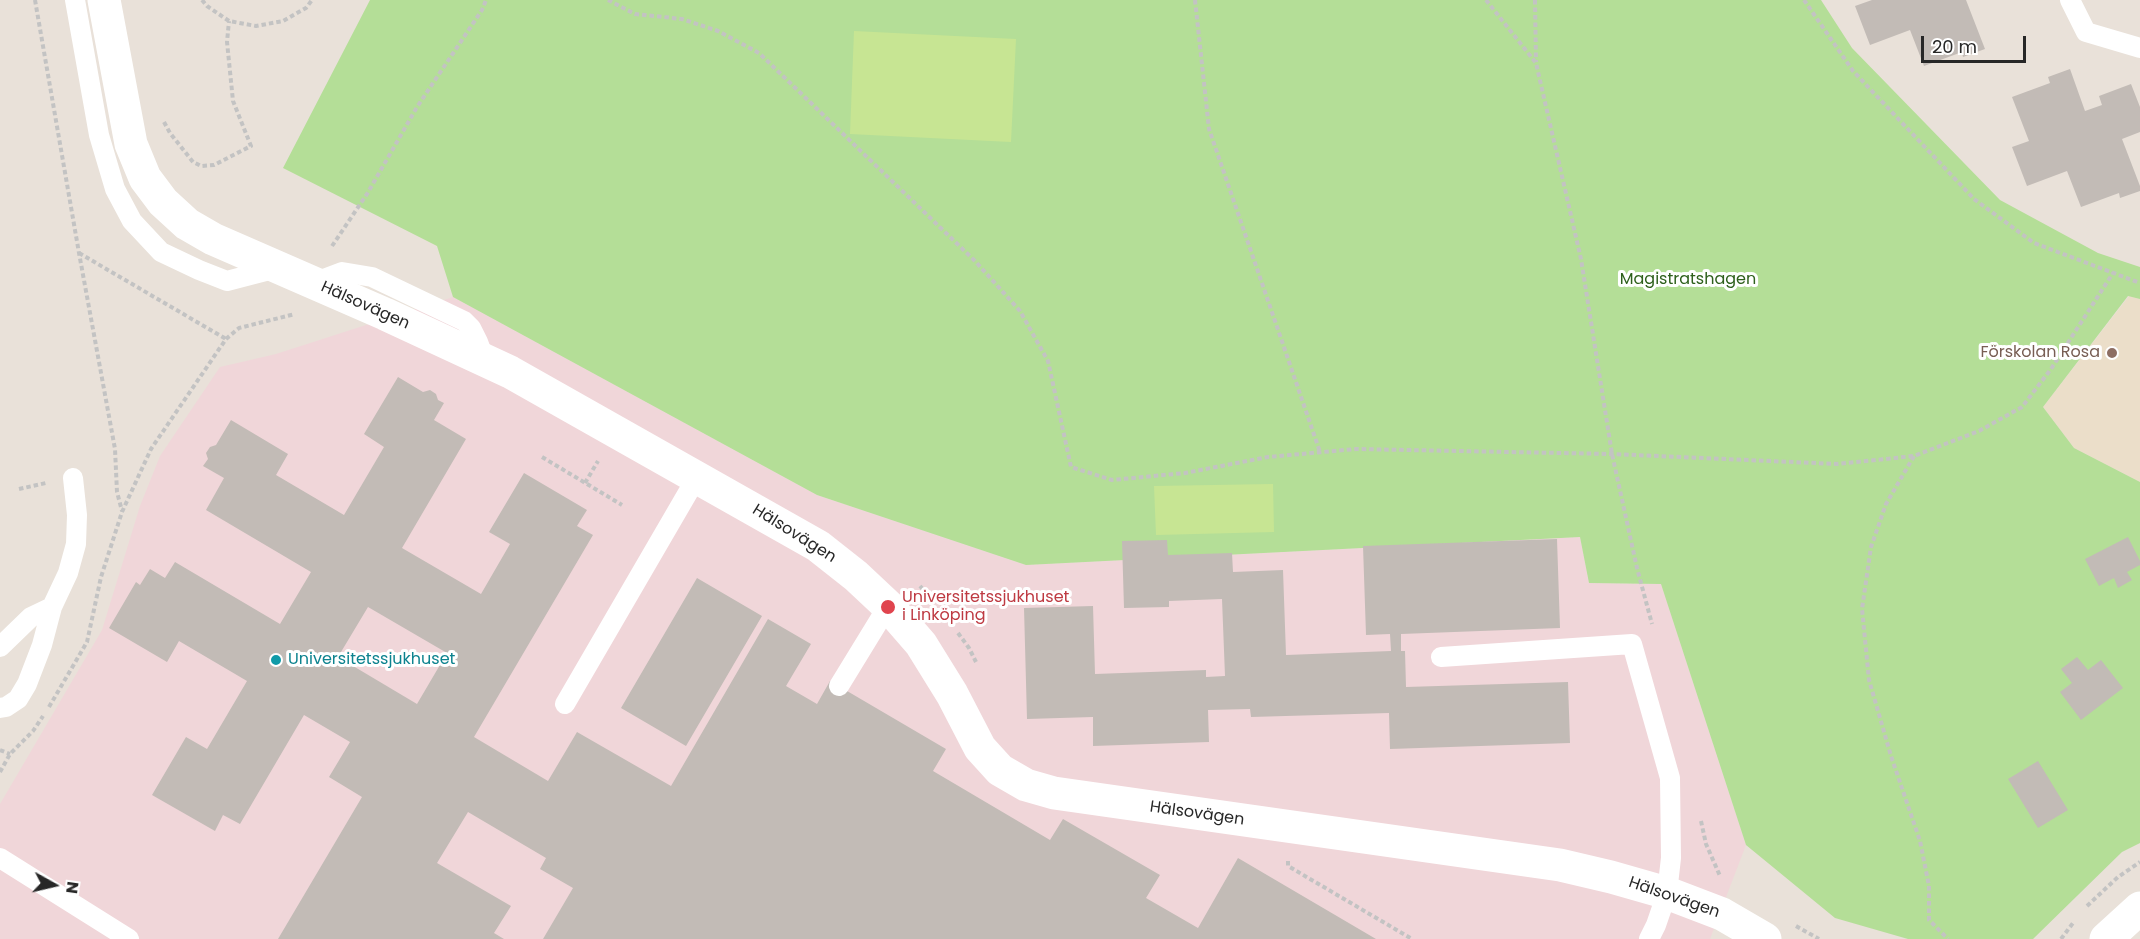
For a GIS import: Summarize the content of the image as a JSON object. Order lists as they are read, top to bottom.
{
  "streets": {
    "street": ["Hälsovägen"]
  },
  "parks": ["Magistratshagen"],
  "places": ["Förskolan Rosa", "Universitetssjukhuset i Linköping", "Universitetssjukhuset"],
  "scale_bar": "20 m",
  "north": "right"
}
